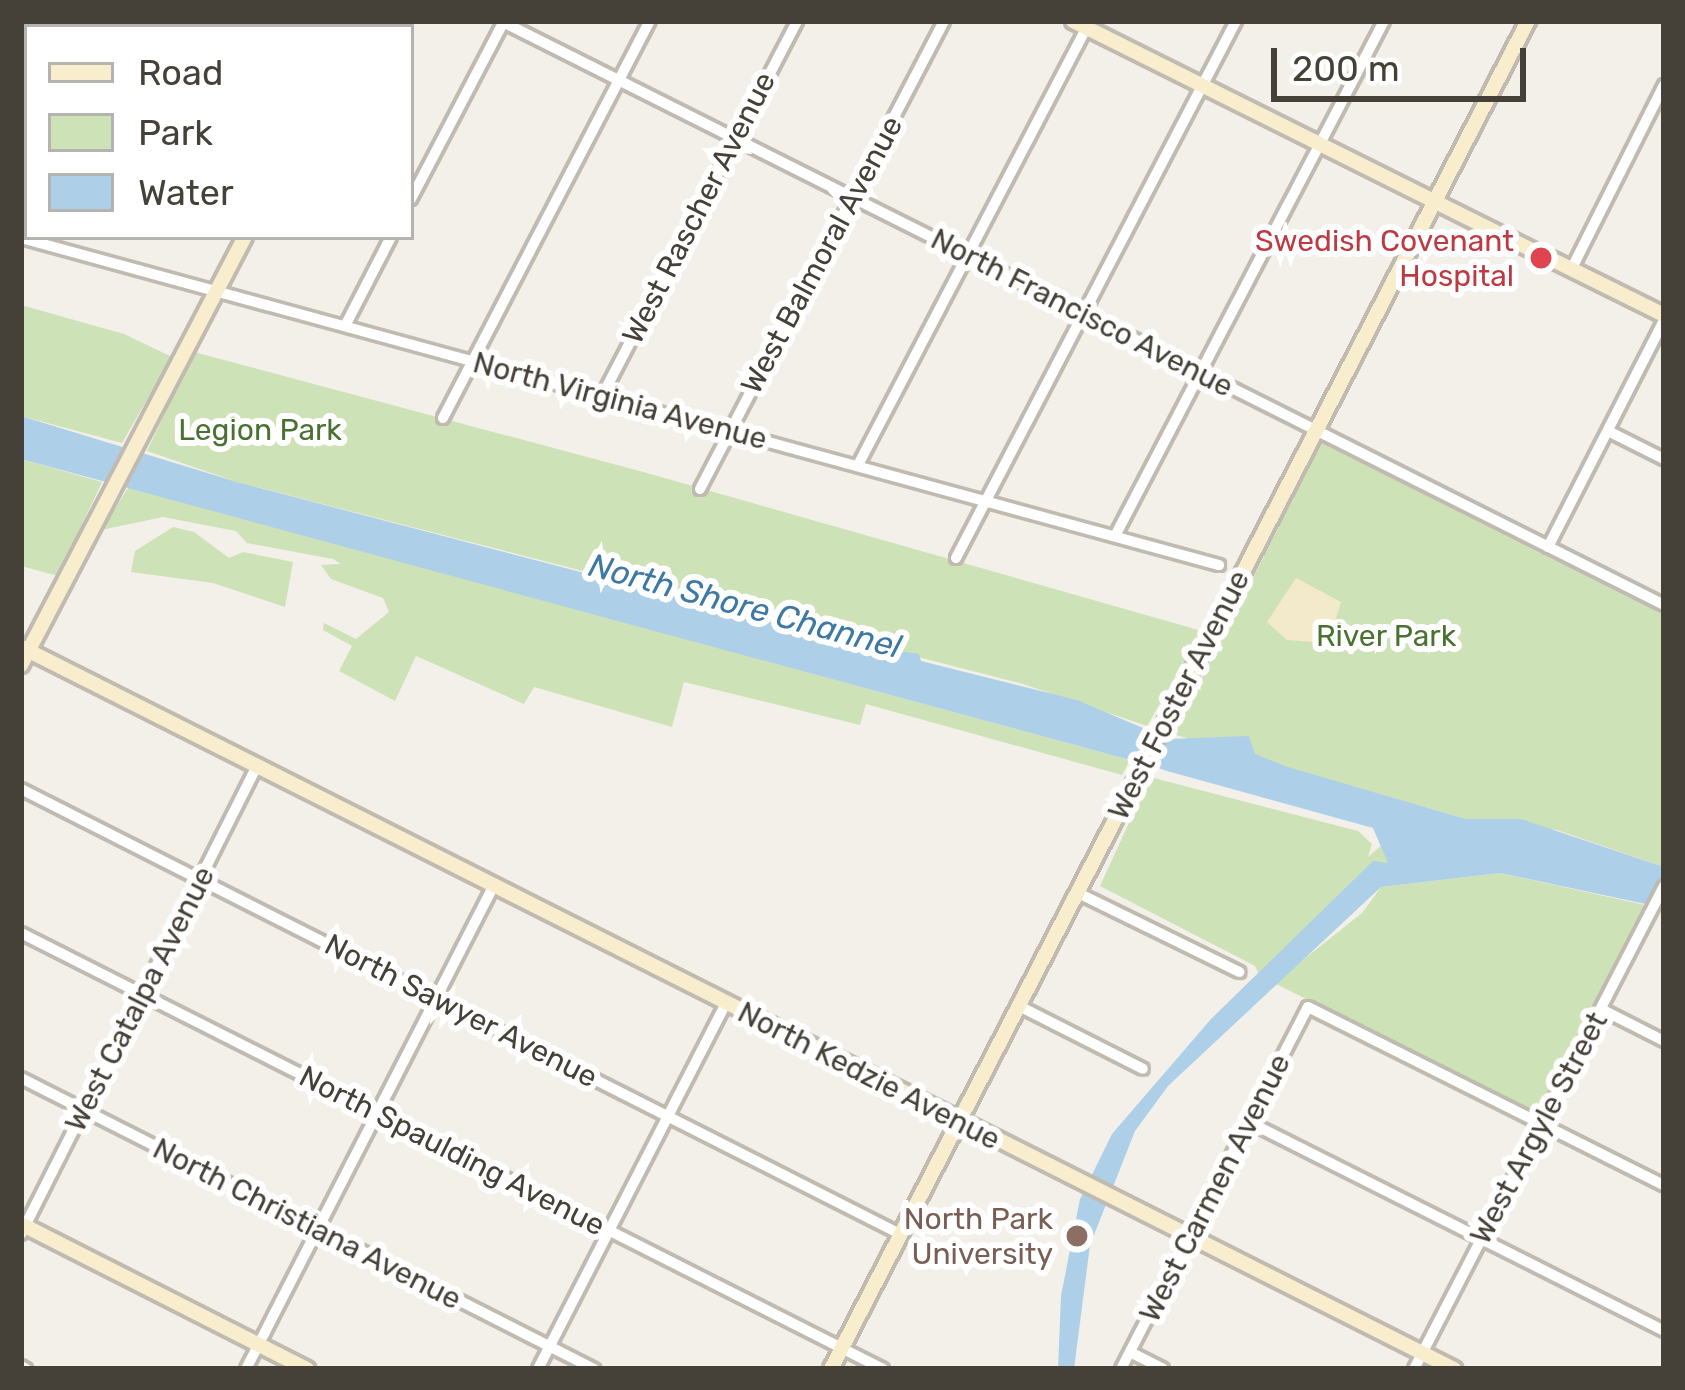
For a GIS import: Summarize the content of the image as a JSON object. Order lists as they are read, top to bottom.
{
  "streets": {
    "main road": ["West Foster Avenue", "North Kedzie Avenue"],
    "street": [
      "West Rascher Avenue",
      "West Balmoral Avenue",
      "North Francisco Avenue",
      "North Virginia Avenue",
      "West Catalpa Avenue",
      "North Sawyer Avenue",
      "West Argyle Street",
      "North Spaulding Avenue",
      "West Carmen Avenue",
      "North Christiana Avenue"
    ]
  },
  "crossings": [
    ["West Rascher Avenue", "North Francisco Avenue"],
    ["West Rascher Avenue", "North Virginia Avenue"],
    ["West Balmoral Avenue", "North Francisco Avenue"],
    ["West Balmoral Avenue", "North Virginia Avenue"],
    ["North Francisco Avenue", "West Foster Avenue"],
    ["West Foster Avenue", "North Sawyer Avenue"],
    ["West Foster Avenue", "North Kedzie Avenue"],
    ["West Foster Avenue", "North Spaulding Avenue"],
    ["West Catalpa Avenue", "North Sawyer Avenue"],
    ["West Catalpa Avenue", "North Kedzie Avenue"],
    ["West Catalpa Avenue", "North Spaulding Avenue"],
    ["West Catalpa Avenue", "North Christiana Avenue"],
    ["North Kedzie Avenue", "West Argyle Street"],
    ["North Kedzie Avenue", "West Carmen Avenue"],
    ["West Argyle Street", "West Carmen Avenue"]
  ],
  "water": ["North Shore Channel"],
  "parks": ["Legion Park", "River Park"],
  "places": ["Swedish Covenant Hospital", "North Park University"],
  "legend": ["Road", "Park", "Water"],
  "scale_bar": "200 m"
}
